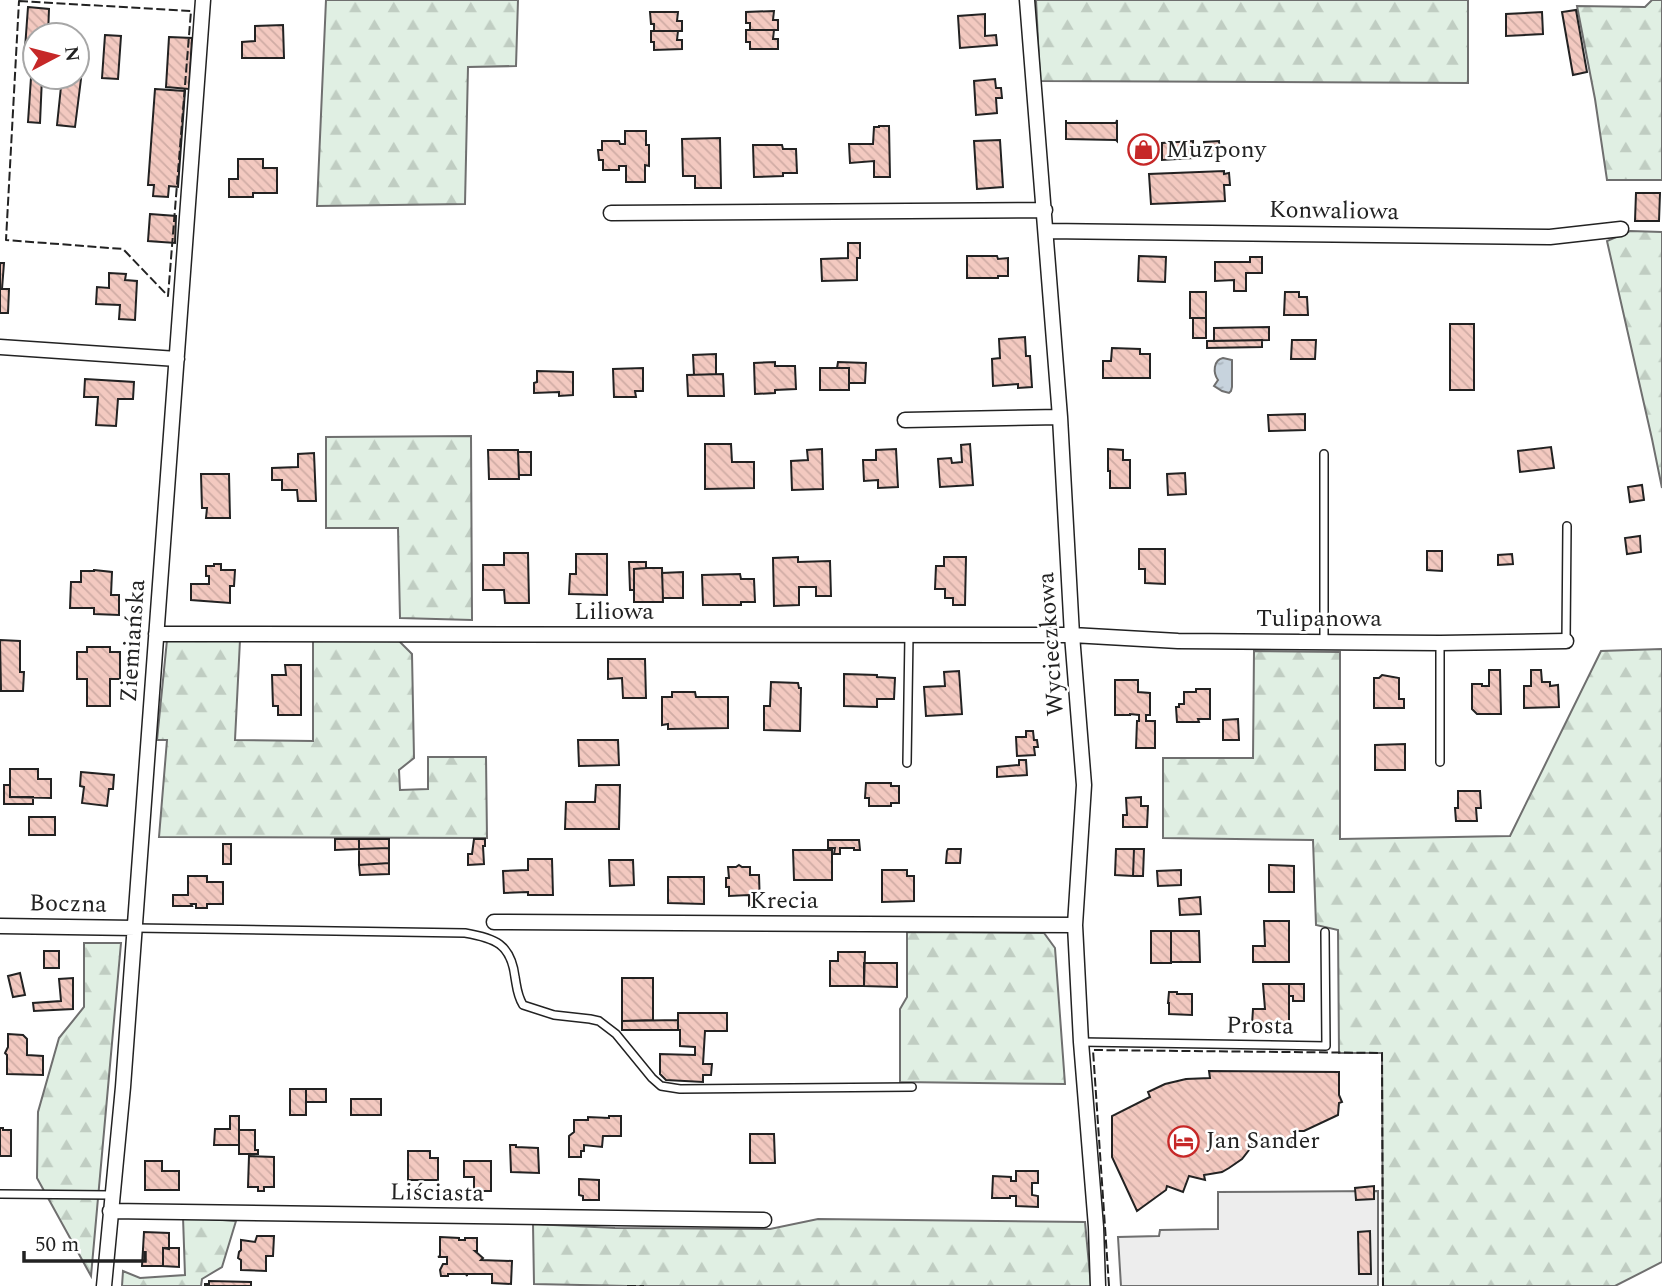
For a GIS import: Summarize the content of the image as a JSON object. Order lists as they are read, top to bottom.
{
  "streets": {
    "street": [
      "Konwaliowa",
      "Liliowa",
      "Tulipanowa",
      "Ziemiańska",
      "Wycieczkowa",
      "Krecia",
      "Boczna",
      "Liściasta"
    ],
    "lane": ["Prosta"]
  },
  "crossings": [
    ["Konwaliowa", "Wycieczkowa"],
    ["Liliowa", "Tulipanowa"],
    ["Liliowa", "Ziemiańska"],
    ["Liliowa", "Wycieczkowa"],
    ["Tulipanowa", "Wycieczkowa"],
    ["Ziemiańska", "Boczna"],
    ["Ziemiańska", "Liściasta"],
    ["Wycieczkowa", "Krecia"],
    ["Wycieczkowa", "Prosta"]
  ],
  "places": {
    "shop": ["Muzpony"],
    "hotel": ["Jan Sander"]
  },
  "scale_bar": "50 m",
  "north": "right"
}
